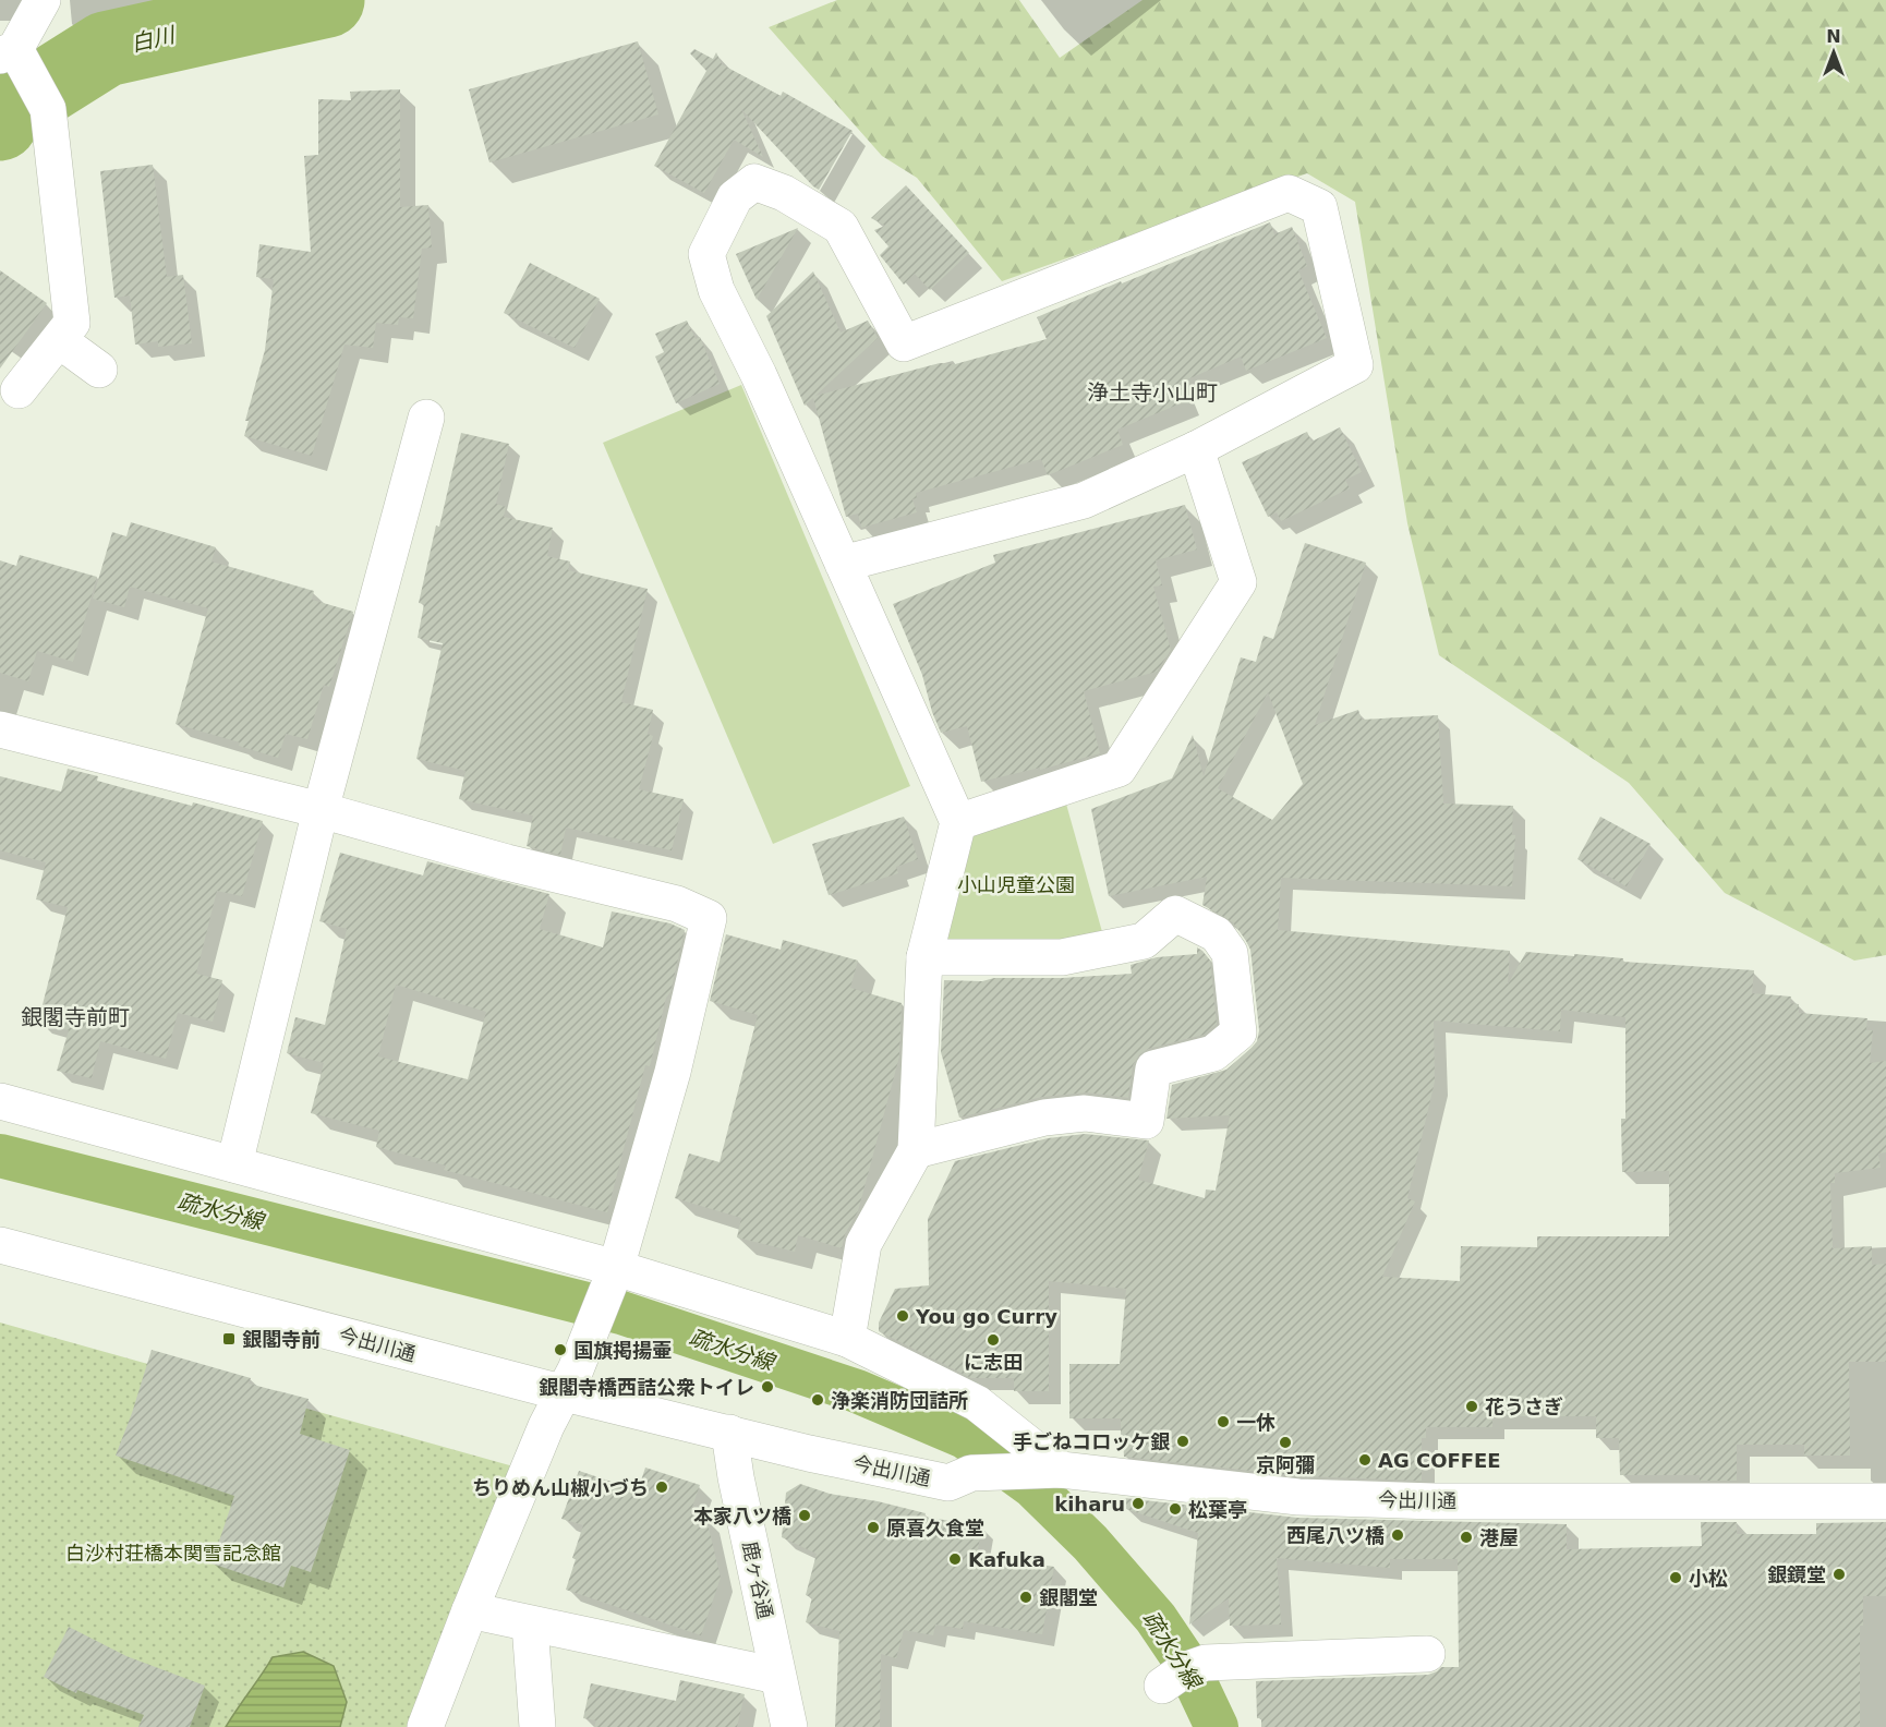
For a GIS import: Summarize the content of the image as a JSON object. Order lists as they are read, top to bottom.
{
  "streets": {
    "street": ["今出川通", "鹿ヶ谷通"]
  },
  "crossings": [
    ["今出川通", "鹿ヶ谷通"]
  ],
  "districts": ["浄土寺小山町", "銀閣寺前町"],
  "water": ["白川", "疏水分線"],
  "parks": ["小山児童公園", "白沙村荘橋本関雪記念館"],
  "places": {
    "other": [
      "You go Curry",
      "に志田",
      "国旗掲揚壷",
      "銀閣寺橋西詰公衆トイレ",
      "浄楽消防団詰所",
      "花うさぎ",
      "一休",
      "手ごねコロッケ銀",
      "京阿彌",
      "AG COFFEE",
      "ちりめん山椒小づち",
      "kiharu",
      "松葉亭",
      "本家八ツ橋",
      "原喜久食堂",
      "西尾八ツ橋",
      "港屋",
      "Kafuka",
      "銀鏡堂",
      "小松",
      "銀閣堂"
    ],
    "transit": ["銀閣寺前"]
  },
  "north": "top"
}
